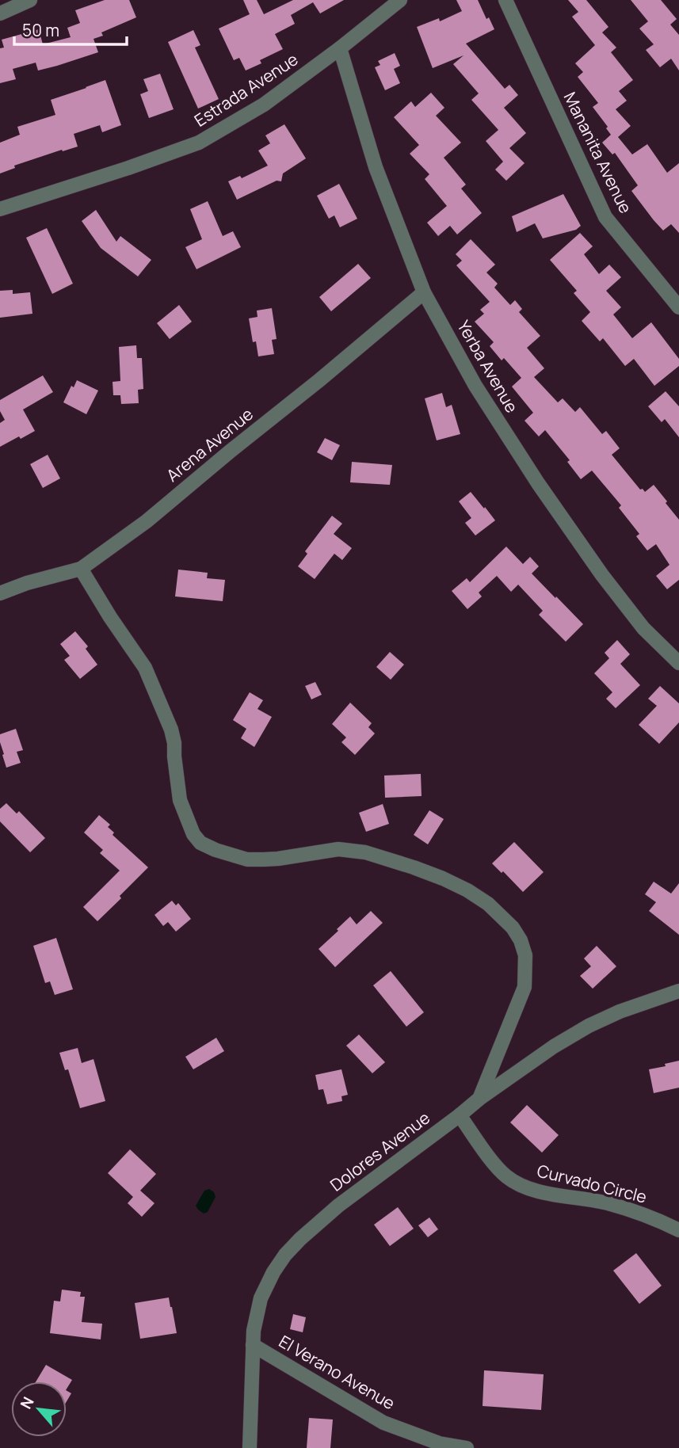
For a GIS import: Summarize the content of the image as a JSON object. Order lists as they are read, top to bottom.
{
  "streets": {
    "street": [
      "Estrada Avenue",
      "Mananita Avenue",
      "Yerba Avenue",
      "Arena Avenue",
      "Dolores Avenue",
      "Curvado Circle",
      "El Verano Avenue"
    ]
  },
  "crossings": [
    ["Estrada Avenue", "Yerba Avenue"],
    ["Yerba Avenue", "Arena Avenue"],
    ["Dolores Avenue", "Curvado Circle"],
    ["Dolores Avenue", "El Verano Avenue"]
  ],
  "scale_bar": "50 m",
  "north": "top left"
}
